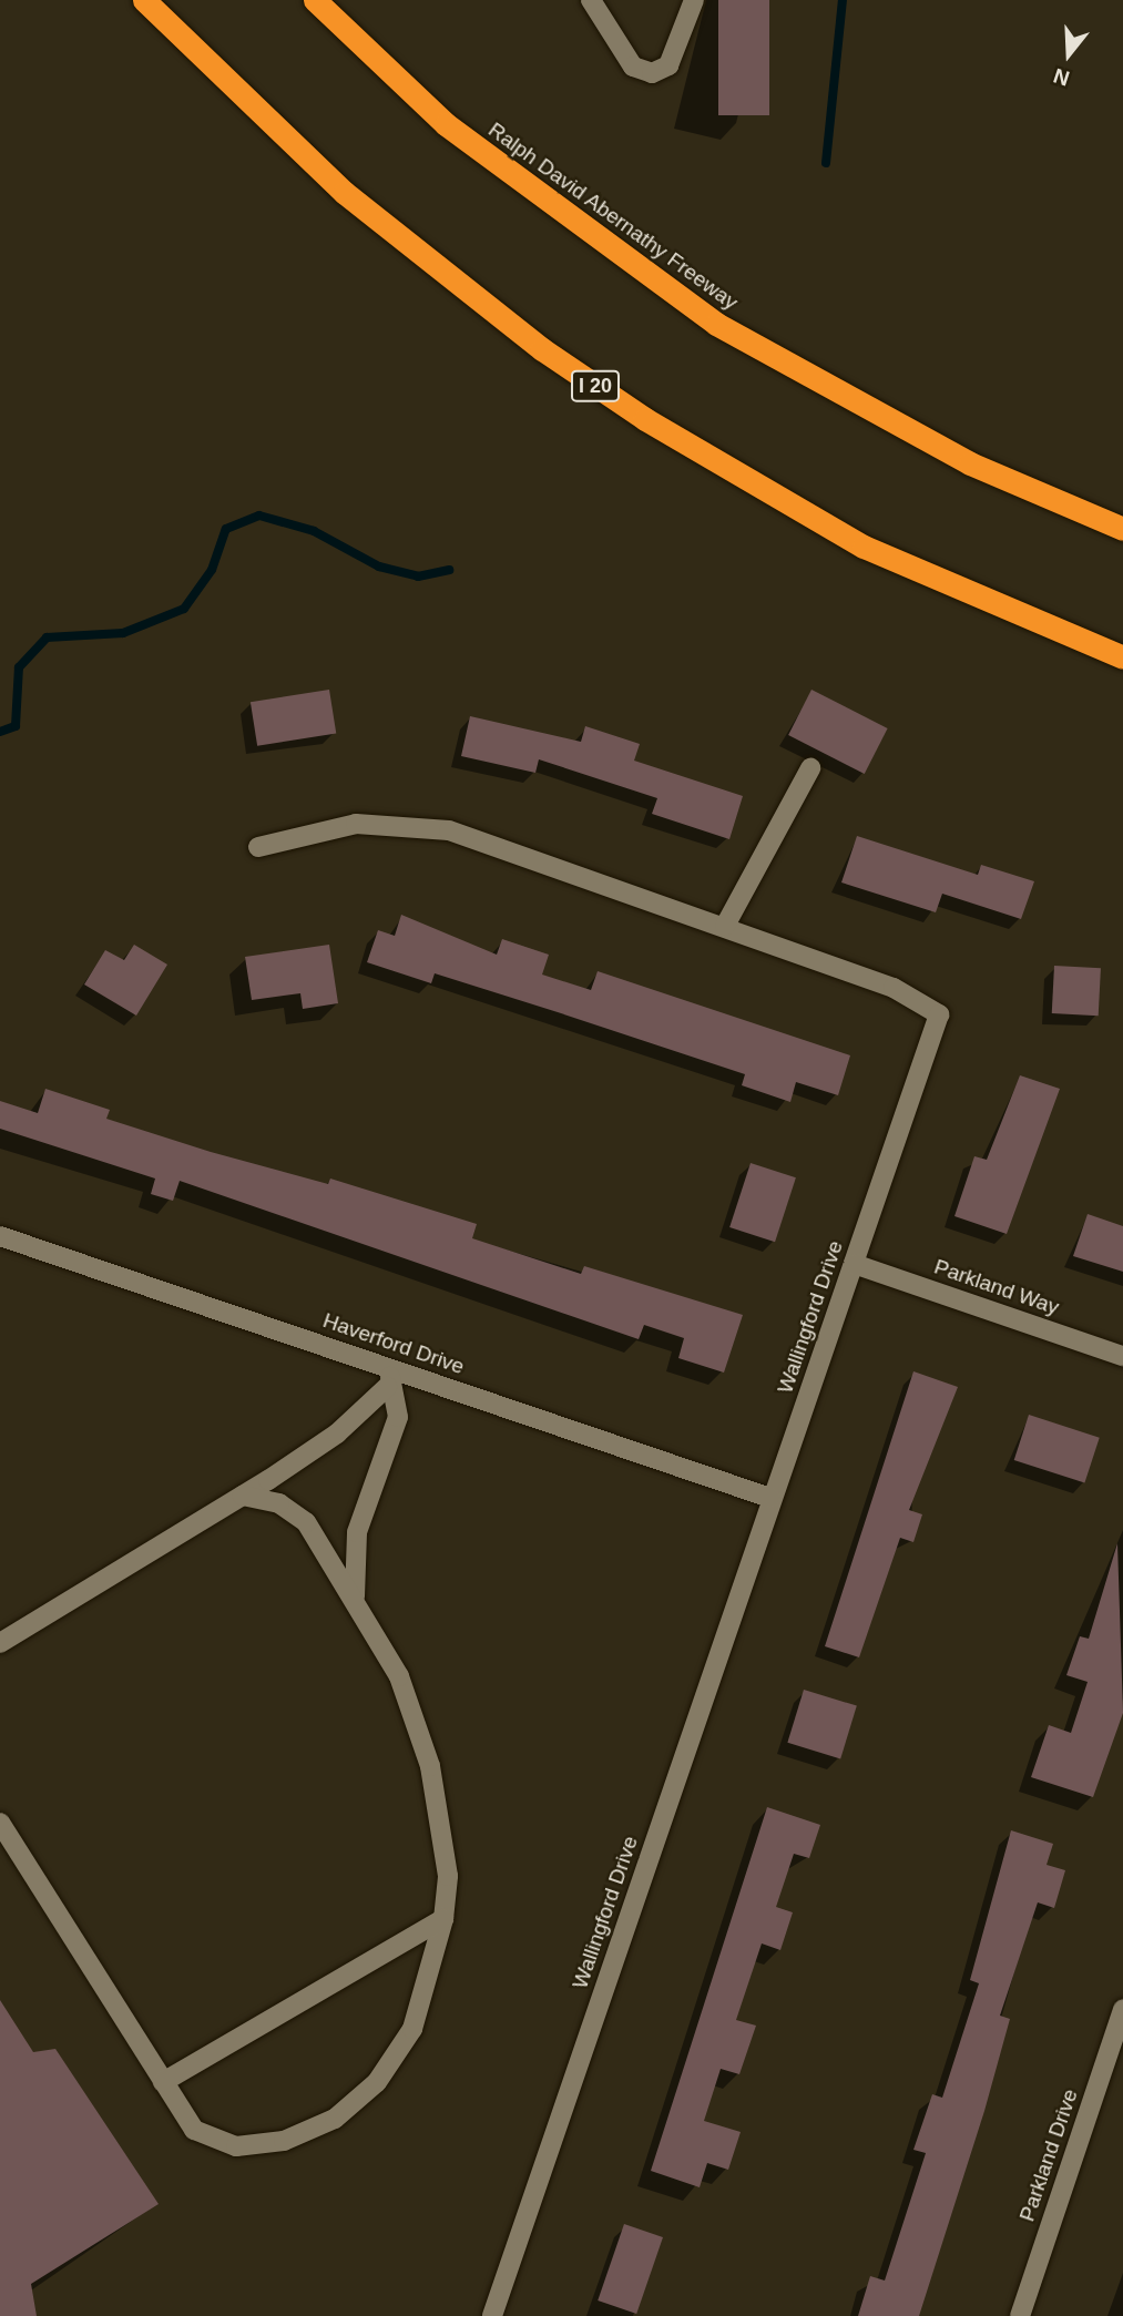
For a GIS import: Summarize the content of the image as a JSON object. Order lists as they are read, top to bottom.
{
  "streets": {
    "highway": ["Ralph David Abernathy Freeway", "I 20"],
    "street": [
      "Parkland Way",
      "Wallingford Drive",
      "Haverford Drive",
      "Parkland Drive"
    ]
  },
  "crossings": [
    ["Parkland Way", "Wallingford Drive"],
    ["Wallingford Drive", "Haverford Drive"]
  ],
  "north": "bottom"
}
